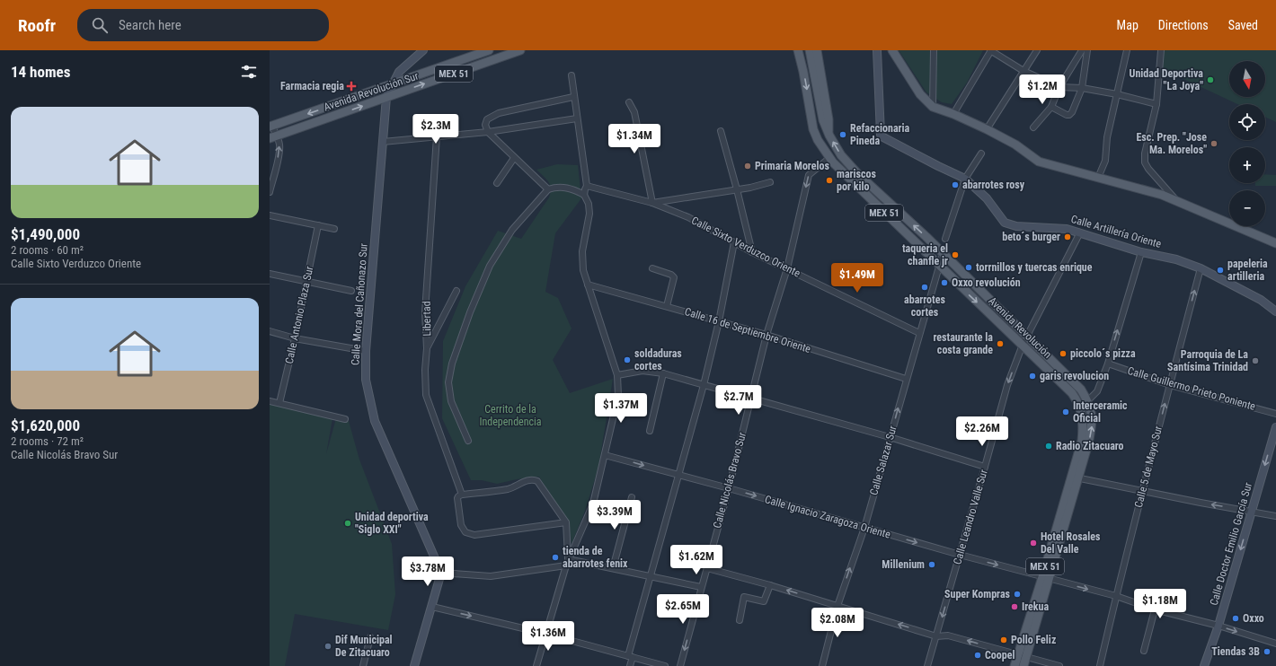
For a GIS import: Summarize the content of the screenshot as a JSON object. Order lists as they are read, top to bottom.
{
  "streets": {
    "main road": ["MEX 51", "Avenida Revolución Sur", "Avenida Revolución"],
    "street": [
      "Calle Artillería Oriente",
      "Calle Sixto Verduzco Oriente",
      "Calle Mora del Cañonazo Sur",
      "Calle Antonio Plaza Sur",
      "Libertad",
      "Calle 16 de Septiembre Oriente",
      "Calle Guillermo Prieto Poniente",
      "Calle Salazar Sur",
      "Calle 5 de Mayo Sur",
      "Calle Nicolás Bravo Sur",
      "Calle Ignacio Zaragoza Oriente",
      "Calle Leandro Valle Sur",
      "Calle Doctor Emilio García Sur"
    ]
  },
  "crossings": [
    ["Avenida Revolución Sur", "Calle Mora del Cañonazo Sur"],
    ["Calle Artillería Oriente", "Calle 5 de Mayo Sur"],
    ["Calle Artillería Oriente", "Calle Leandro Valle Sur"],
    ["Calle Sixto Verduzco Oriente", "Calle Salazar Sur"],
    ["Calle Sixto Verduzco Oriente", "Calle Nicolás Bravo Sur"],
    ["Avenida Revolución", "Calle Salazar Sur"],
    ["Avenida Revolución", "Calle Nicolás Bravo Sur"],
    ["Avenida Revolución", "Calle Ignacio Zaragoza Oriente"],
    ["Avenida Revolución", "Calle Leandro Valle Sur"],
    ["Calle 16 de Septiembre Oriente", "Calle Salazar Sur"],
    ["Calle 16 de Septiembre Oriente", "Calle Nicolás Bravo Sur"],
    ["Calle Guillermo Prieto Poniente", "Calle 5 de Mayo Sur"],
    ["Calle Salazar Sur", "Calle Ignacio Zaragoza Oriente"],
    ["Calle 5 de Mayo Sur", "Calle Ignacio Zaragoza Oriente"],
    ["Calle Nicolás Bravo Sur", "Calle Ignacio Zaragoza Oriente"],
    ["Calle Ignacio Zaragoza Oriente", "Calle Leandro Valle Sur"],
    ["Calle Ignacio Zaragoza Oriente", "Calle Doctor Emilio García Sur"]
  ],
  "one_way": [
    "Calle 5 de Mayo Sur",
    "Calle Nicolás Bravo Sur",
    "Calle Ignacio Zaragoza Oriente",
    "Calle Leandro Valle Sur",
    "Calle Doctor Emilio García Sur"
  ],
  "parks": ["Cerrito de la Independencia"],
  "places": {
    "other": [
      "Unidad Deportiva \"La Joya\"",
      "Refaccionaria Pineda",
      "Esc. Prep. \"Jose Ma. Morelos\"",
      "Primaria Morelos",
      "mariscos por kilo",
      "abarrotes rosy",
      "beto´s burger",
      "taqueria el chanfle jr",
      "torrnillos y tuercas enrique",
      "papeleria artilleria",
      "Oxxo revolución",
      "abarrotes cortes",
      "restaurante la costa grande",
      "piccolo´s pizza",
      "soldaduras cortes",
      "Parroquia de La Santísima Trinidad",
      "garis revolucion",
      "Interceramic Oficial",
      "Radio Zitacuaro",
      "Unidad deportiva \"Siglo XXI\"",
      "Hotel Rosales Del Valle",
      "tienda de abarrotes fenix",
      "Millenium",
      "Super Kompras",
      "Irekua",
      "Oxxo",
      "Pollo Feliz",
      "Dif Municipal De Zitacuaro",
      "Tiendas 3B",
      "Coopel"
    ],
    "health": ["Farmacia regia"]
  },
  "north": "bottom",
  "page": {
    "header": "Roofr",
    "search": "Search here",
    "nav": ["Map", "Directions", "Saved"],
    "heading": "14 homes",
    "map_buttons": ["+", "−"],
    "price": [
      "$1.2M",
      "$2.3M",
      "$1.34M",
      "$1.49M",
      "$2.7M",
      "$1.37M",
      "$2.26M",
      "$3.39M",
      "$1.62M",
      "$3.78M",
      "$1.18M",
      "$2.65M",
      "$2.08M",
      "$1.36M"
    ],
    "list": [
      {
        "name": "$1,490,000",
        "note": "2 rooms · 60 m² · Calle Sixto Verduzco Oriente"
      },
      {
        "name": "$1,620,000",
        "note": "2 rooms · 72 m² · Calle Nicolás Bravo Sur"
      }
    ]
  }
}
